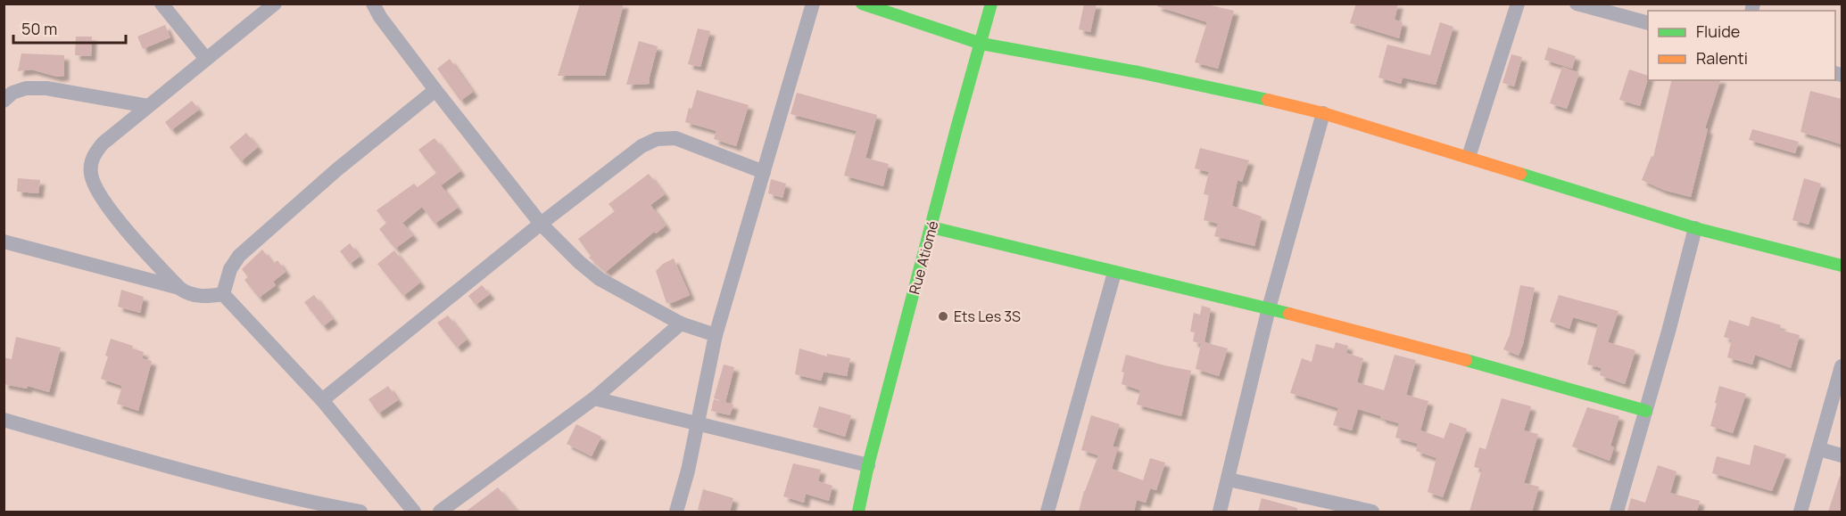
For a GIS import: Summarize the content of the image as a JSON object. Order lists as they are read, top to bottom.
{
  "streets": {
    "street": ["Rue Atiomé"]
  },
  "places": ["Ets Les 3S"],
  "legend": ["Fluide", "Ralenti"],
  "scale_bar": "50 m"
}
